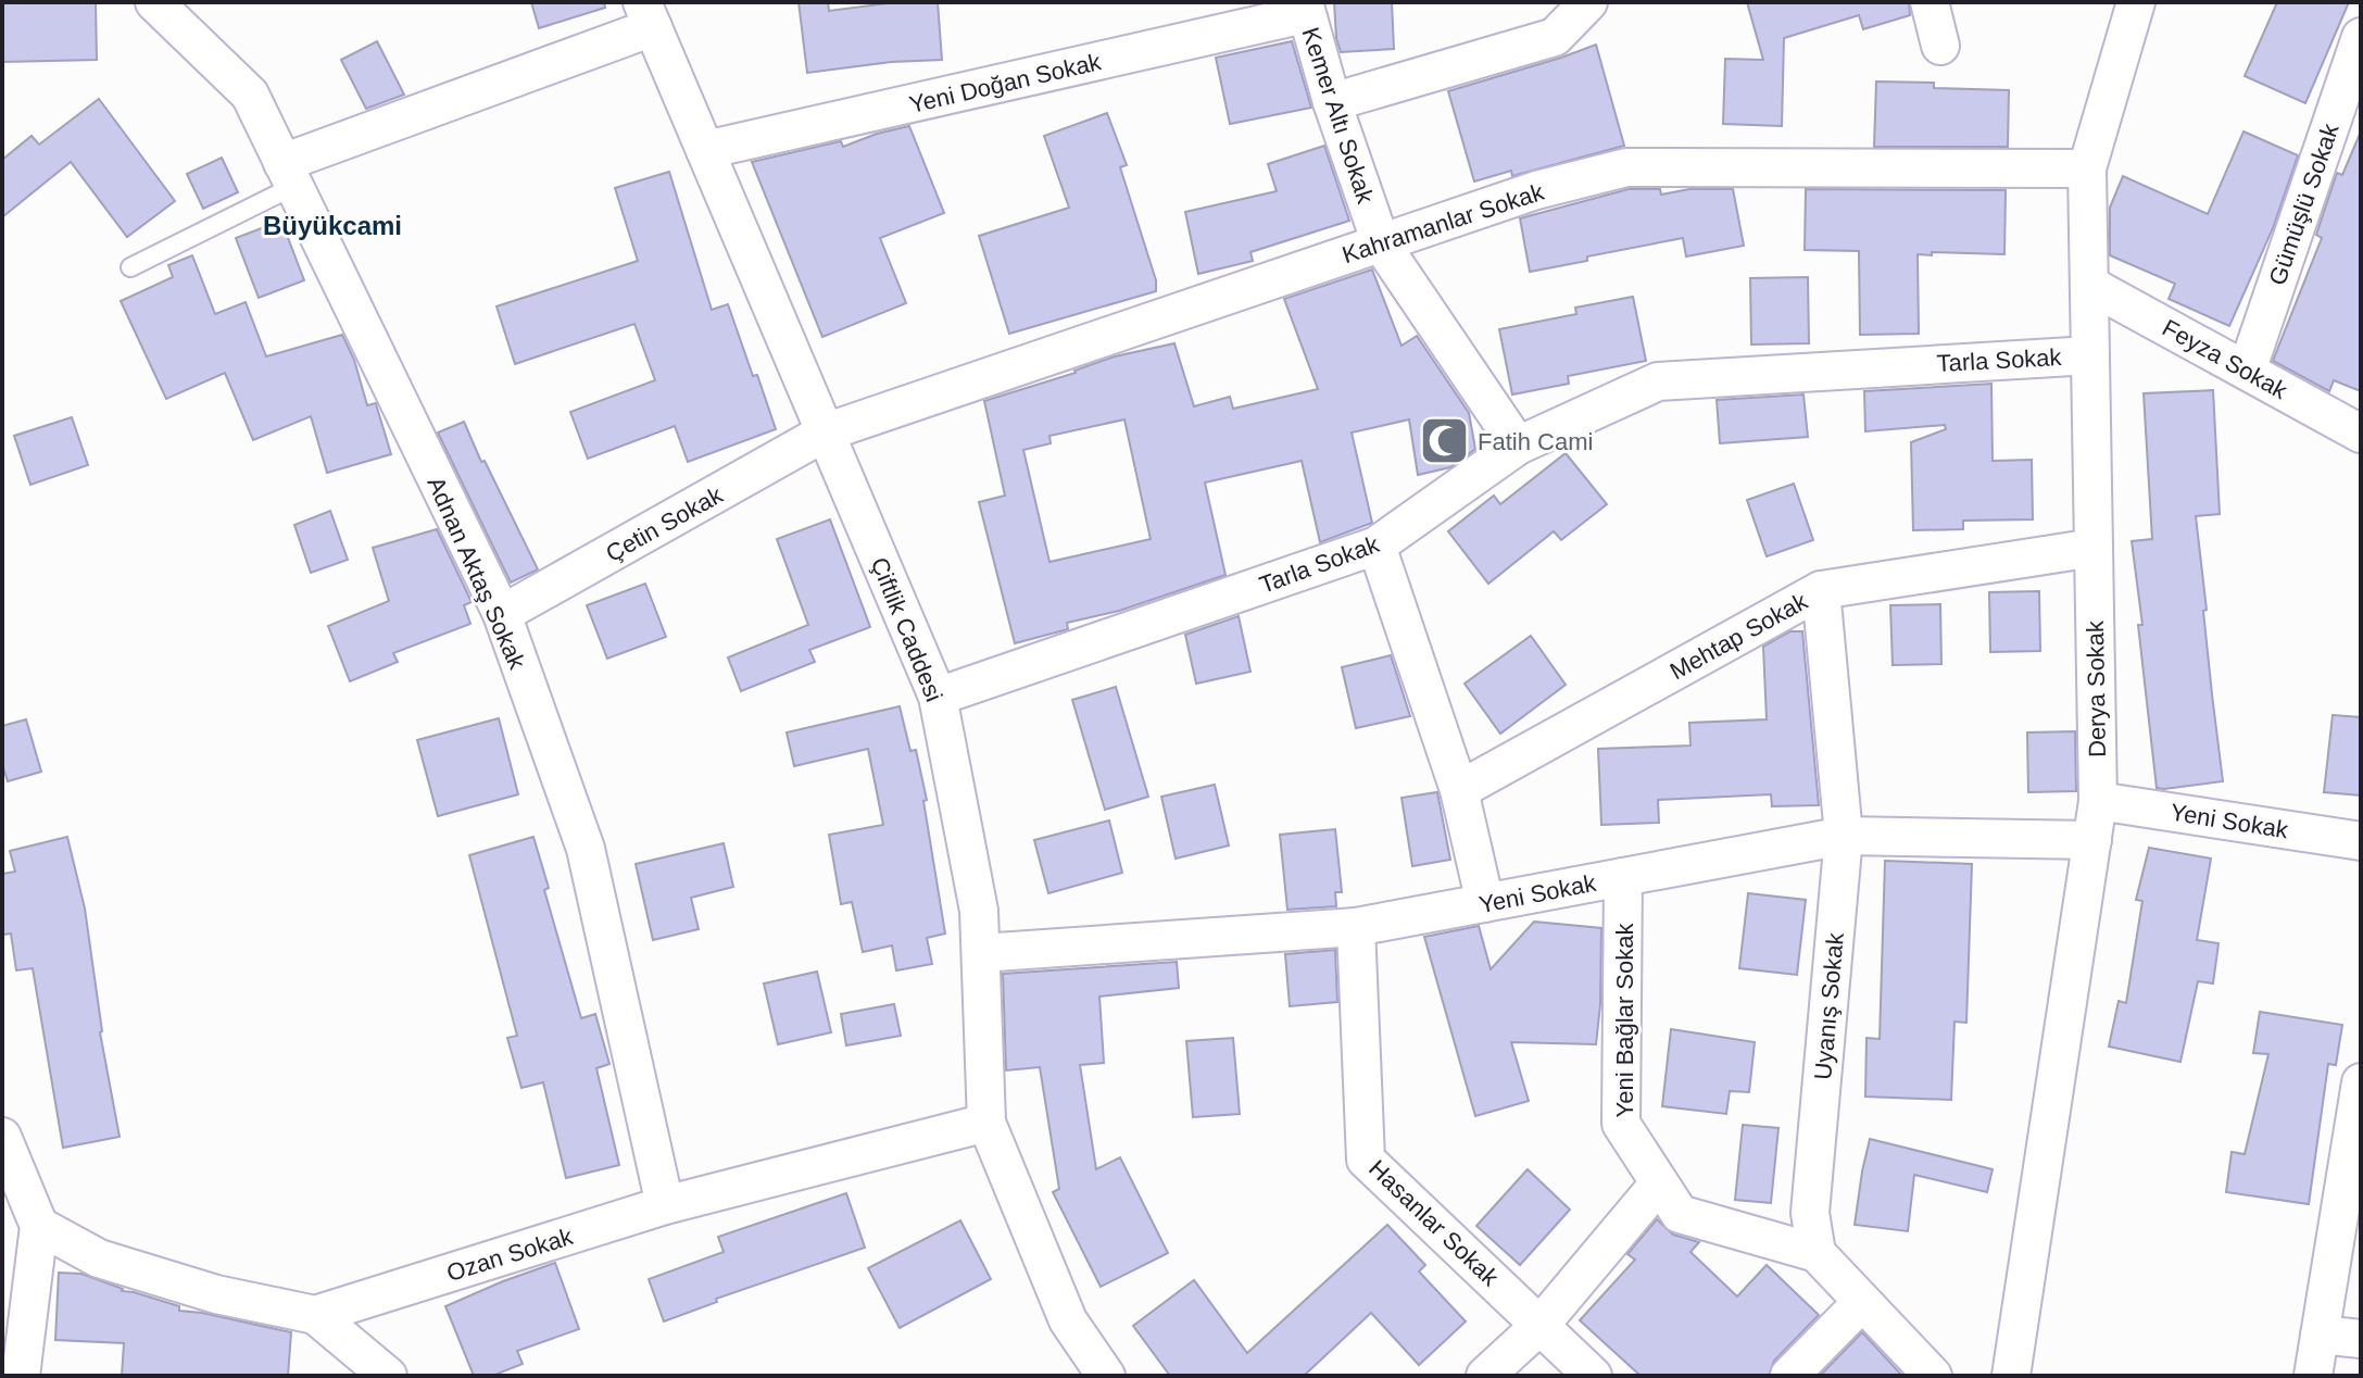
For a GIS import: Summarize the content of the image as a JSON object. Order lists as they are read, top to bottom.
{
  "streets": {
    "street": [
      "Yeni Doğan Sokak",
      "Kemer Altı Sokak",
      "Gümüşlü Sokak",
      "Kahramanlar Sokak",
      "Feyza Sokak",
      "Tarla Sokak",
      "Çetin Sokak",
      "Adnan Aktaş Sokak",
      "Çiftlik Caddesi",
      "Mehtap Sokak",
      "Derya Sokak",
      "Yeni Sokak",
      "Uyanış Sokak",
      "Yeni Bağlar Sokak",
      "Hasanlar Sokak",
      "Ozan Sokak"
    ]
  },
  "crossings": [
    ["Yeni Doğan Sokak", "Kemer Altı Sokak"],
    ["Yeni Doğan Sokak", "Çiftlik Caddesi"],
    ["Kemer Altı Sokak", "Kahramanlar Sokak"],
    ["Kemer Altı Sokak", "Tarla Sokak"],
    ["Gümüşlü Sokak", "Feyza Sokak"],
    ["Kahramanlar Sokak", "Çetin Sokak"],
    ["Kahramanlar Sokak", "Çiftlik Caddesi"],
    ["Kahramanlar Sokak", "Derya Sokak"],
    ["Feyza Sokak", "Derya Sokak"],
    ["Tarla Sokak", "Çiftlik Caddesi"],
    ["Tarla Sokak", "Derya Sokak"],
    ["Çetin Sokak", "Adnan Aktaş Sokak"],
    ["Çetin Sokak", "Çiftlik Caddesi"],
    ["Adnan Aktaş Sokak", "Ozan Sokak"],
    ["Çiftlik Caddesi", "Yeni Sokak"],
    ["Çiftlik Caddesi", "Ozan Sokak"],
    ["Mehtap Sokak", "Derya Sokak"],
    ["Mehtap Sokak", "Uyanış Sokak"],
    ["Derya Sokak", "Yeni Sokak"],
    ["Yeni Sokak", "Uyanış Sokak"],
    ["Yeni Sokak", "Yeni Bağlar Sokak"],
    ["Yeni Sokak", "Hasanlar Sokak"],
    ["Uyanış Sokak", "Yeni Bağlar Sokak"]
  ],
  "districts": ["Büyükcami"],
  "places": {
    "mosque": ["Fatih Cami"]
  }
}
